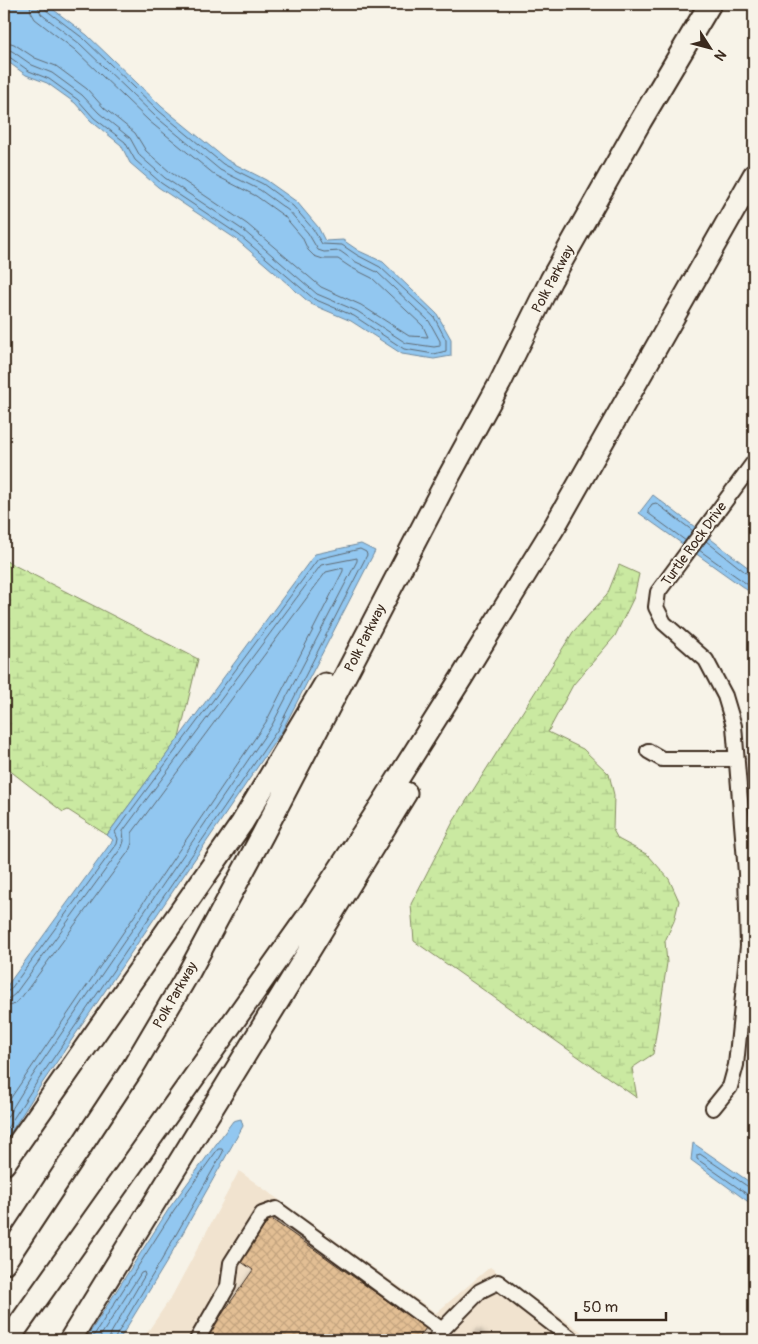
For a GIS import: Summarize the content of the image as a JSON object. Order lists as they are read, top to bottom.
{
  "streets": {
    "highway": ["Polk Parkway"],
    "street": ["Turtle Rock Drive"]
  },
  "scale_bar": "50 m",
  "north": "bottom right"
}
